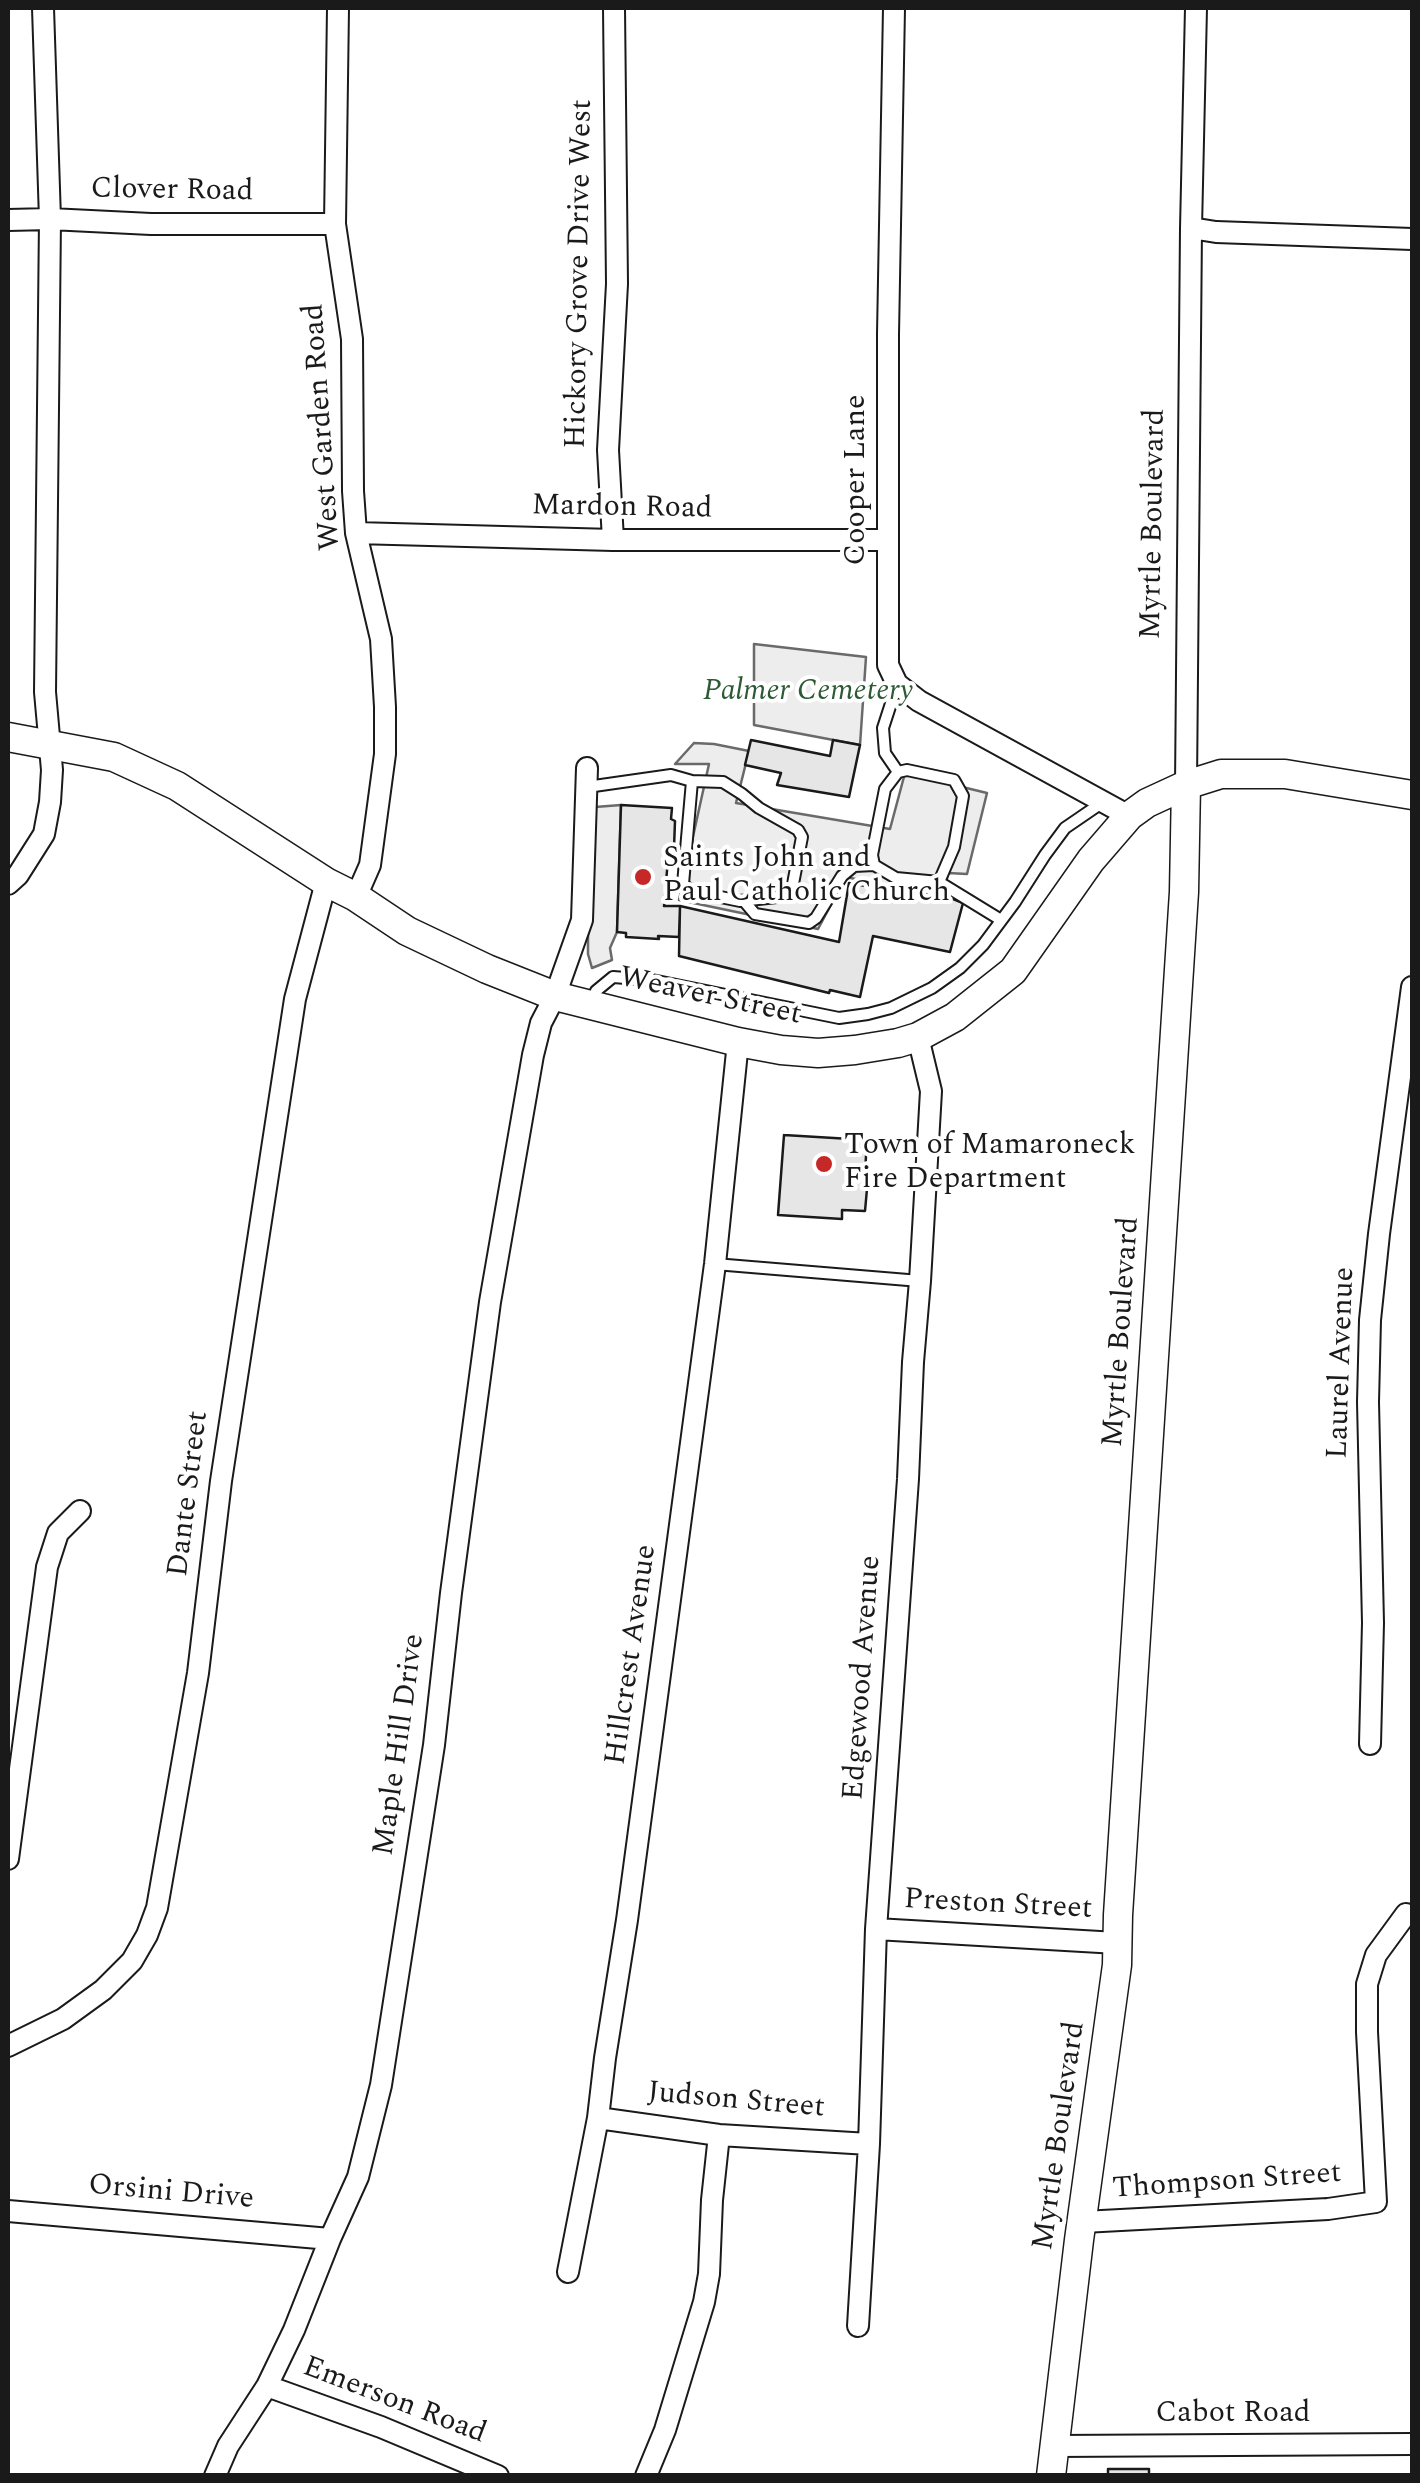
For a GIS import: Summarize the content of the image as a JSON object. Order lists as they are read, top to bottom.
{
  "streets": {
    "street": [
      "Clover Road",
      "Hickory Grove Drive West",
      "West Garden Road",
      "Cooper Lane",
      "Mardon Road",
      "Myrtle Boulevard",
      "Weaver Street",
      "Laurel Avenue",
      "Dante Street",
      "Hillcrest Avenue",
      "Edgewood Avenue",
      "Maple Hill Drive",
      "Preston Street",
      "Judson Street",
      "Thompson Street",
      "Orsini Drive",
      "Emerson Road",
      "Cabot Road"
    ]
  },
  "crossings": [
    ["Clover Road", "West Garden Road"],
    ["Hickory Grove Drive West", "Mardon Road"],
    ["West Garden Road", "Mardon Road"],
    ["West Garden Road", "Weaver Street"],
    ["Cooper Lane", "Mardon Road"],
    ["Myrtle Boulevard", "Weaver Street"],
    ["Myrtle Boulevard", "Preston Street"],
    ["Myrtle Boulevard", "Thompson Street"],
    ["Myrtle Boulevard", "Cabot Road"],
    ["Weaver Street", "Dante Street"],
    ["Weaver Street", "Hillcrest Avenue"],
    ["Weaver Street", "Edgewood Avenue"],
    ["Weaver Street", "Maple Hill Drive"],
    ["Hillcrest Avenue", "Judson Street"],
    ["Edgewood Avenue", "Preston Street"],
    ["Edgewood Avenue", "Judson Street"],
    ["Maple Hill Drive", "Orsini Drive"],
    ["Maple Hill Drive", "Emerson Road"]
  ],
  "parks": ["Palmer Cemetery"],
  "places": ["Saints John and Paul Catholic Church", "Town of Mamaroneck Fire Department"]
}
